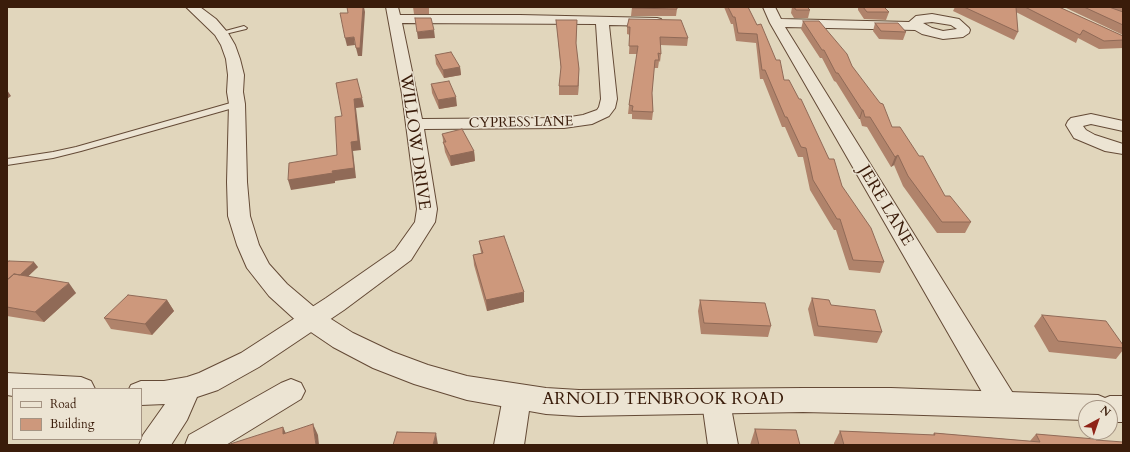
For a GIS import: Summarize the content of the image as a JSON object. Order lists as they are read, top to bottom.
{
  "streets": {
    "street": [
      "CYPRESS LANE",
      "WILLOW DRIVE",
      "JERE LANE",
      "ARNOLD TENBROOK ROAD"
    ]
  },
  "crossings": [
    ["CYPRESS LANE", "WILLOW DRIVE"],
    ["WILLOW DRIVE", "ARNOLD TENBROOK ROAD"],
    ["JERE LANE", "ARNOLD TENBROOK ROAD"]
  ],
  "legend": ["Road", "Building"],
  "north": "top right"
}
